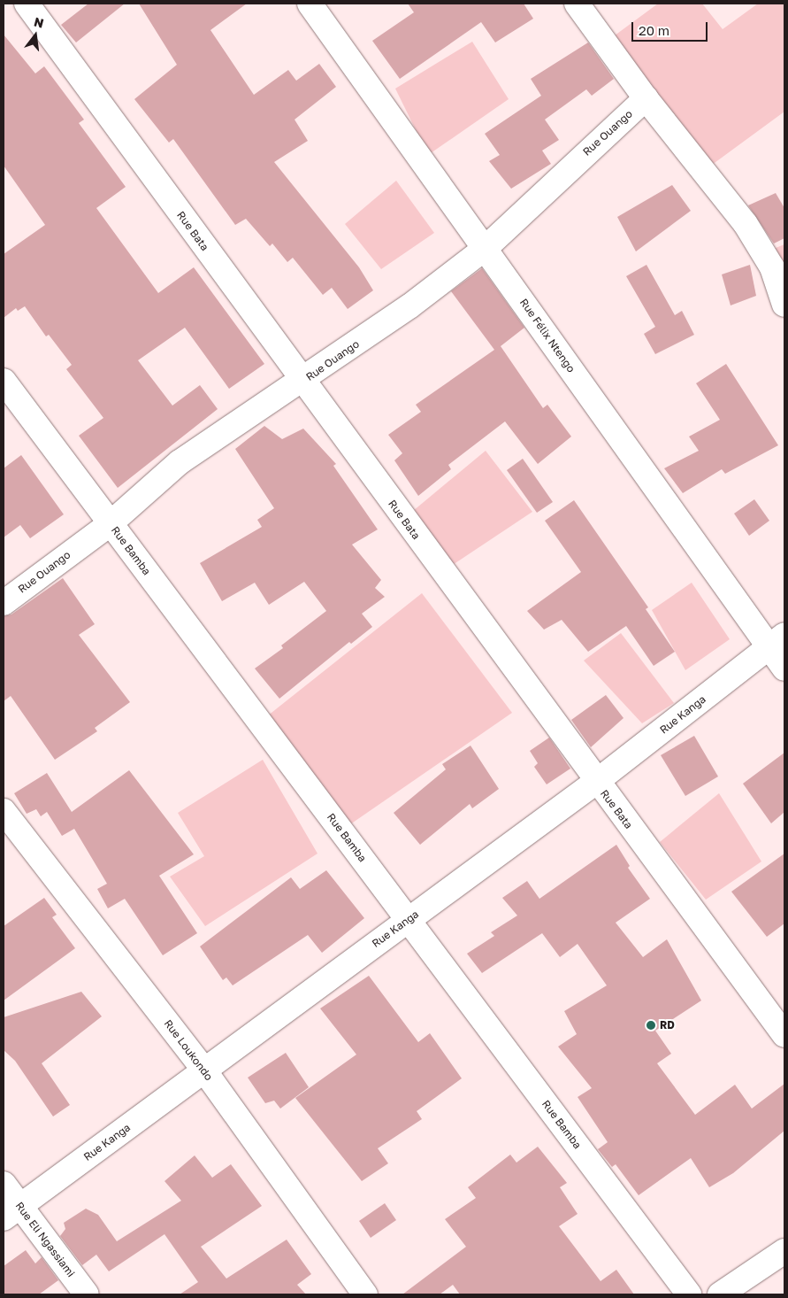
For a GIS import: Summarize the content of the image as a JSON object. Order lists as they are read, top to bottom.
{
  "streets": {
    "street": [
      "Rue Ouango",
      "Rue Bata",
      "Rue Félix Ntengo",
      "Rue Bamba",
      "Rue Kanga",
      "Rue Loukondo",
      "Rue Eli Ngassiami"
    ]
  },
  "crossings": [
    ["Rue Ouango", "Rue Bata"],
    ["Rue Ouango", "Rue Félix Ntengo"],
    ["Rue Ouango", "Rue Bamba"],
    ["Rue Bata", "Rue Kanga"],
    ["Rue Félix Ntengo", "Rue Kanga"],
    ["Rue Bamba", "Rue Kanga"],
    ["Rue Kanga", "Rue Loukondo"],
    ["Rue Kanga", "Rue Eli Ngassiami"]
  ],
  "places": ["RD"],
  "scale_bar": "20 m",
  "north": "top"
}
